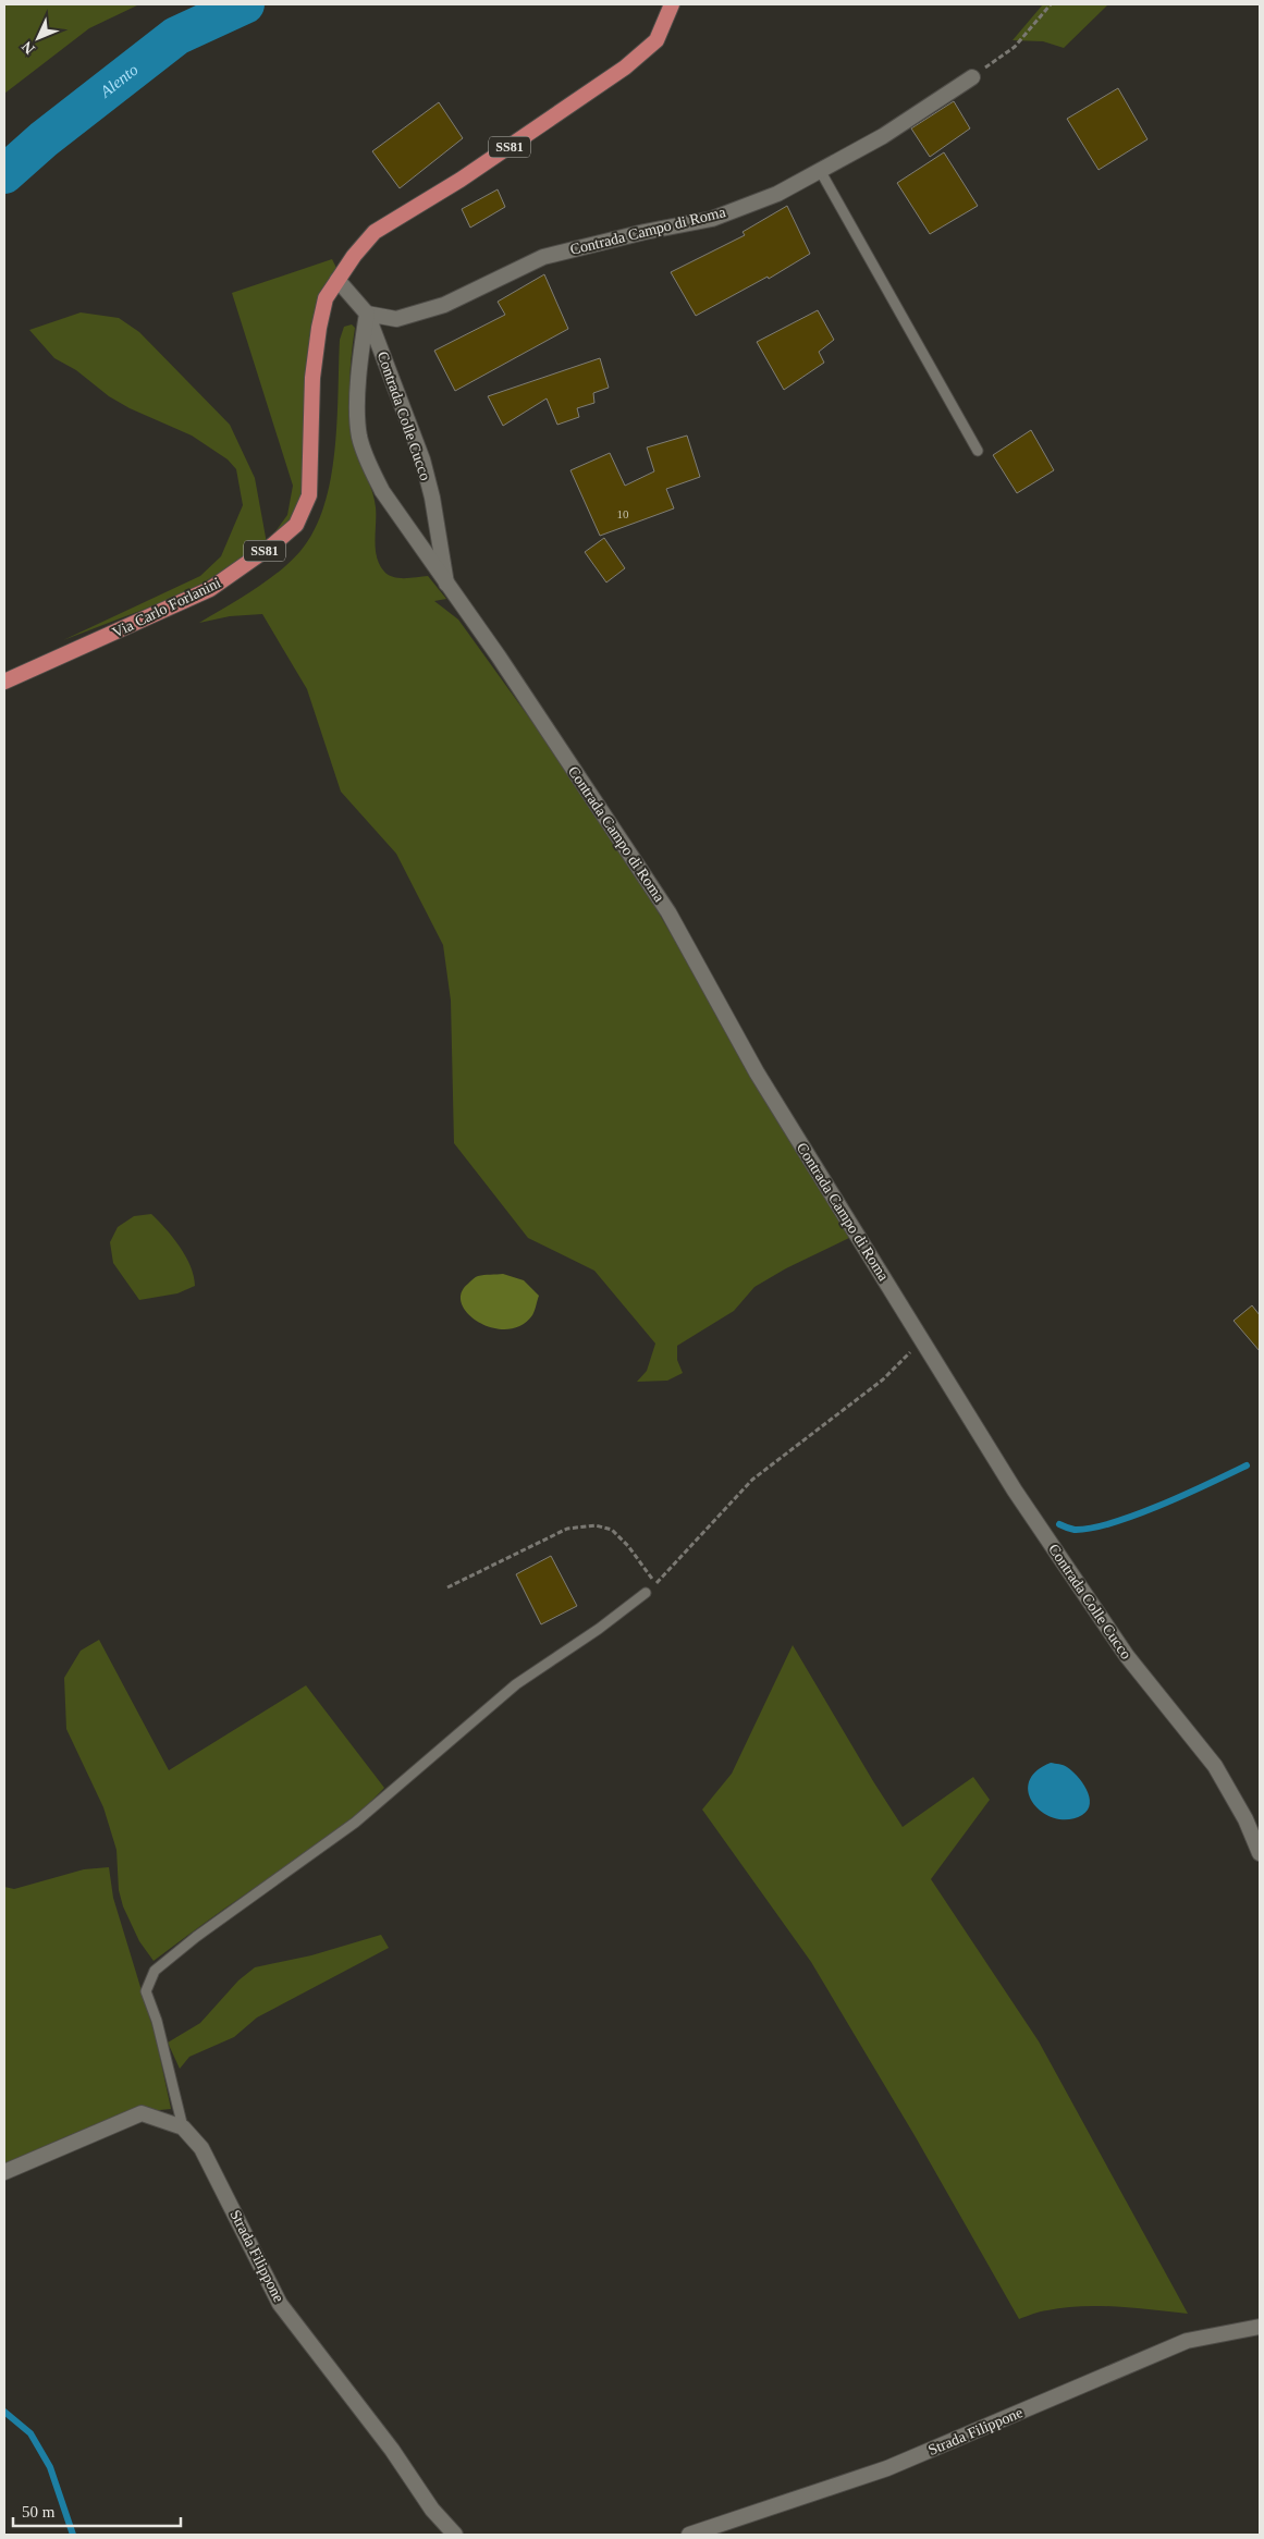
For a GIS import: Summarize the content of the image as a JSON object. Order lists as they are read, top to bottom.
{
  "streets": {
    "main road": ["SS81", "Via Carlo Forlanini"],
    "street": ["Contrada Campo di Roma", "Contrada Colle Cucco", "Strada Filippone"]
  },
  "crossings": [
    ["SS81", "Via Carlo Forlanini"],
    ["Contrada Campo di Roma", "Contrada Colle Cucco"]
  ],
  "water": ["Alento"],
  "house_numbers": ["10"],
  "scale_bar": "50 m",
  "north": "bottom left"
}
